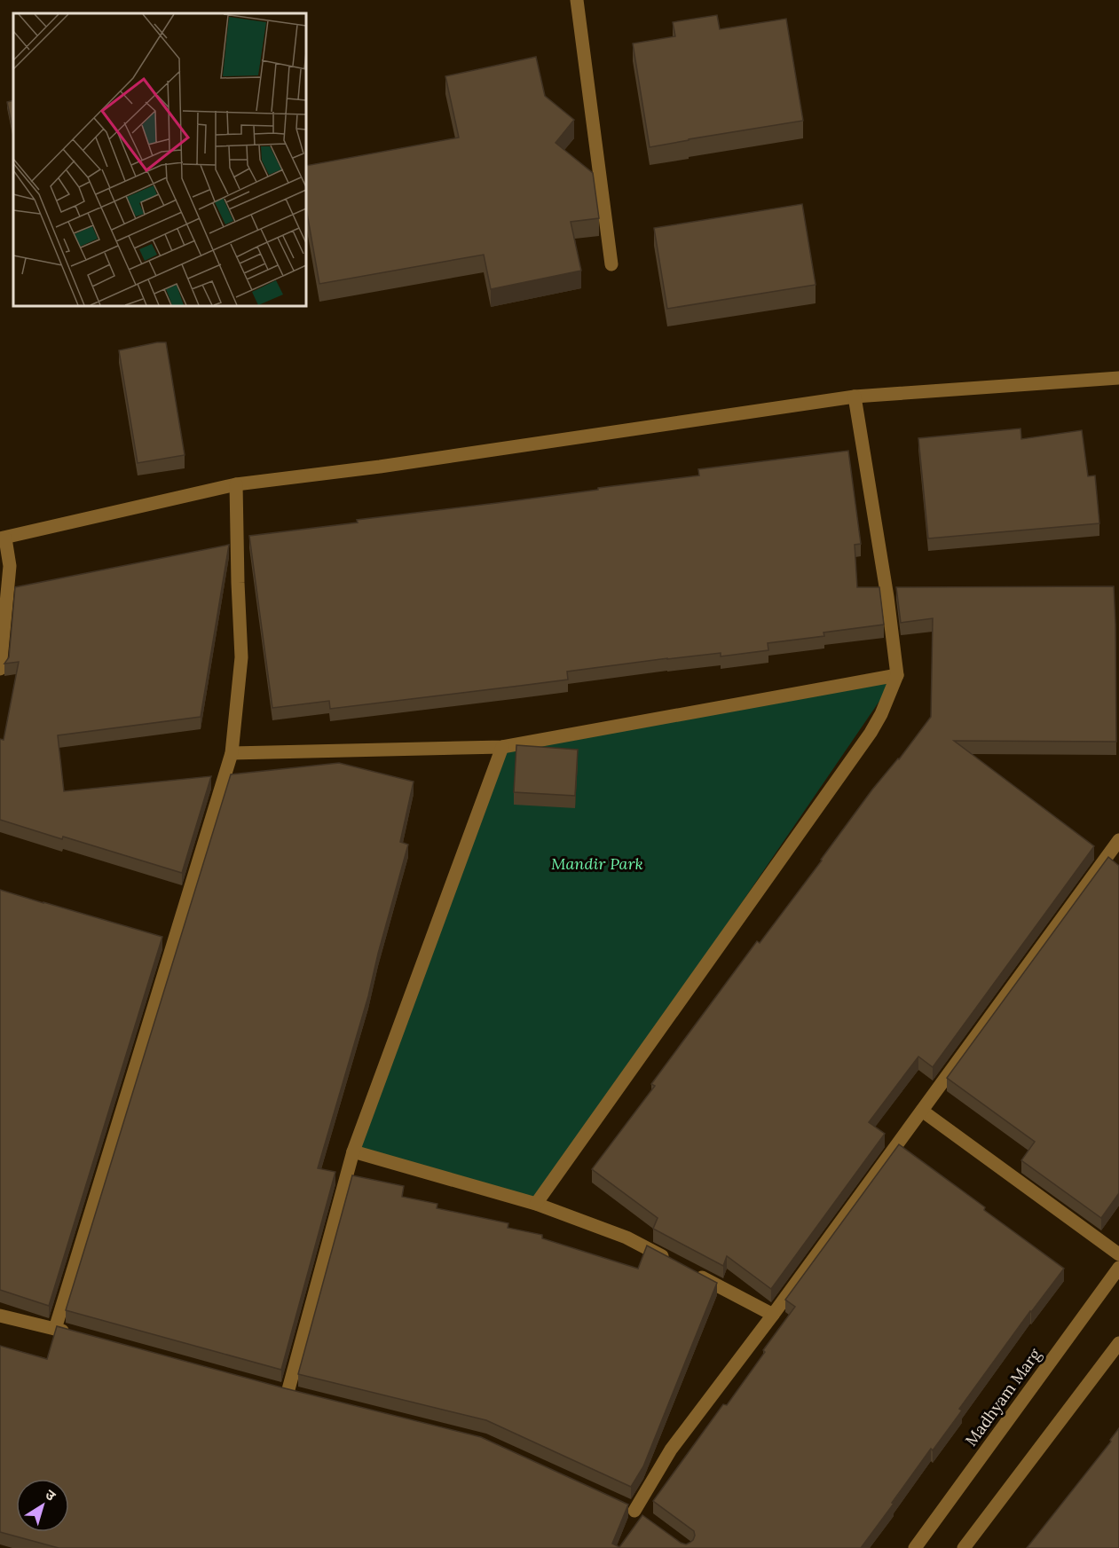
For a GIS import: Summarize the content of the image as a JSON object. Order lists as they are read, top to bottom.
{
  "streets": {
    "street": ["Madhyam Marg"]
  },
  "parks": ["Mandir Park"],
  "north": "top right"
}
